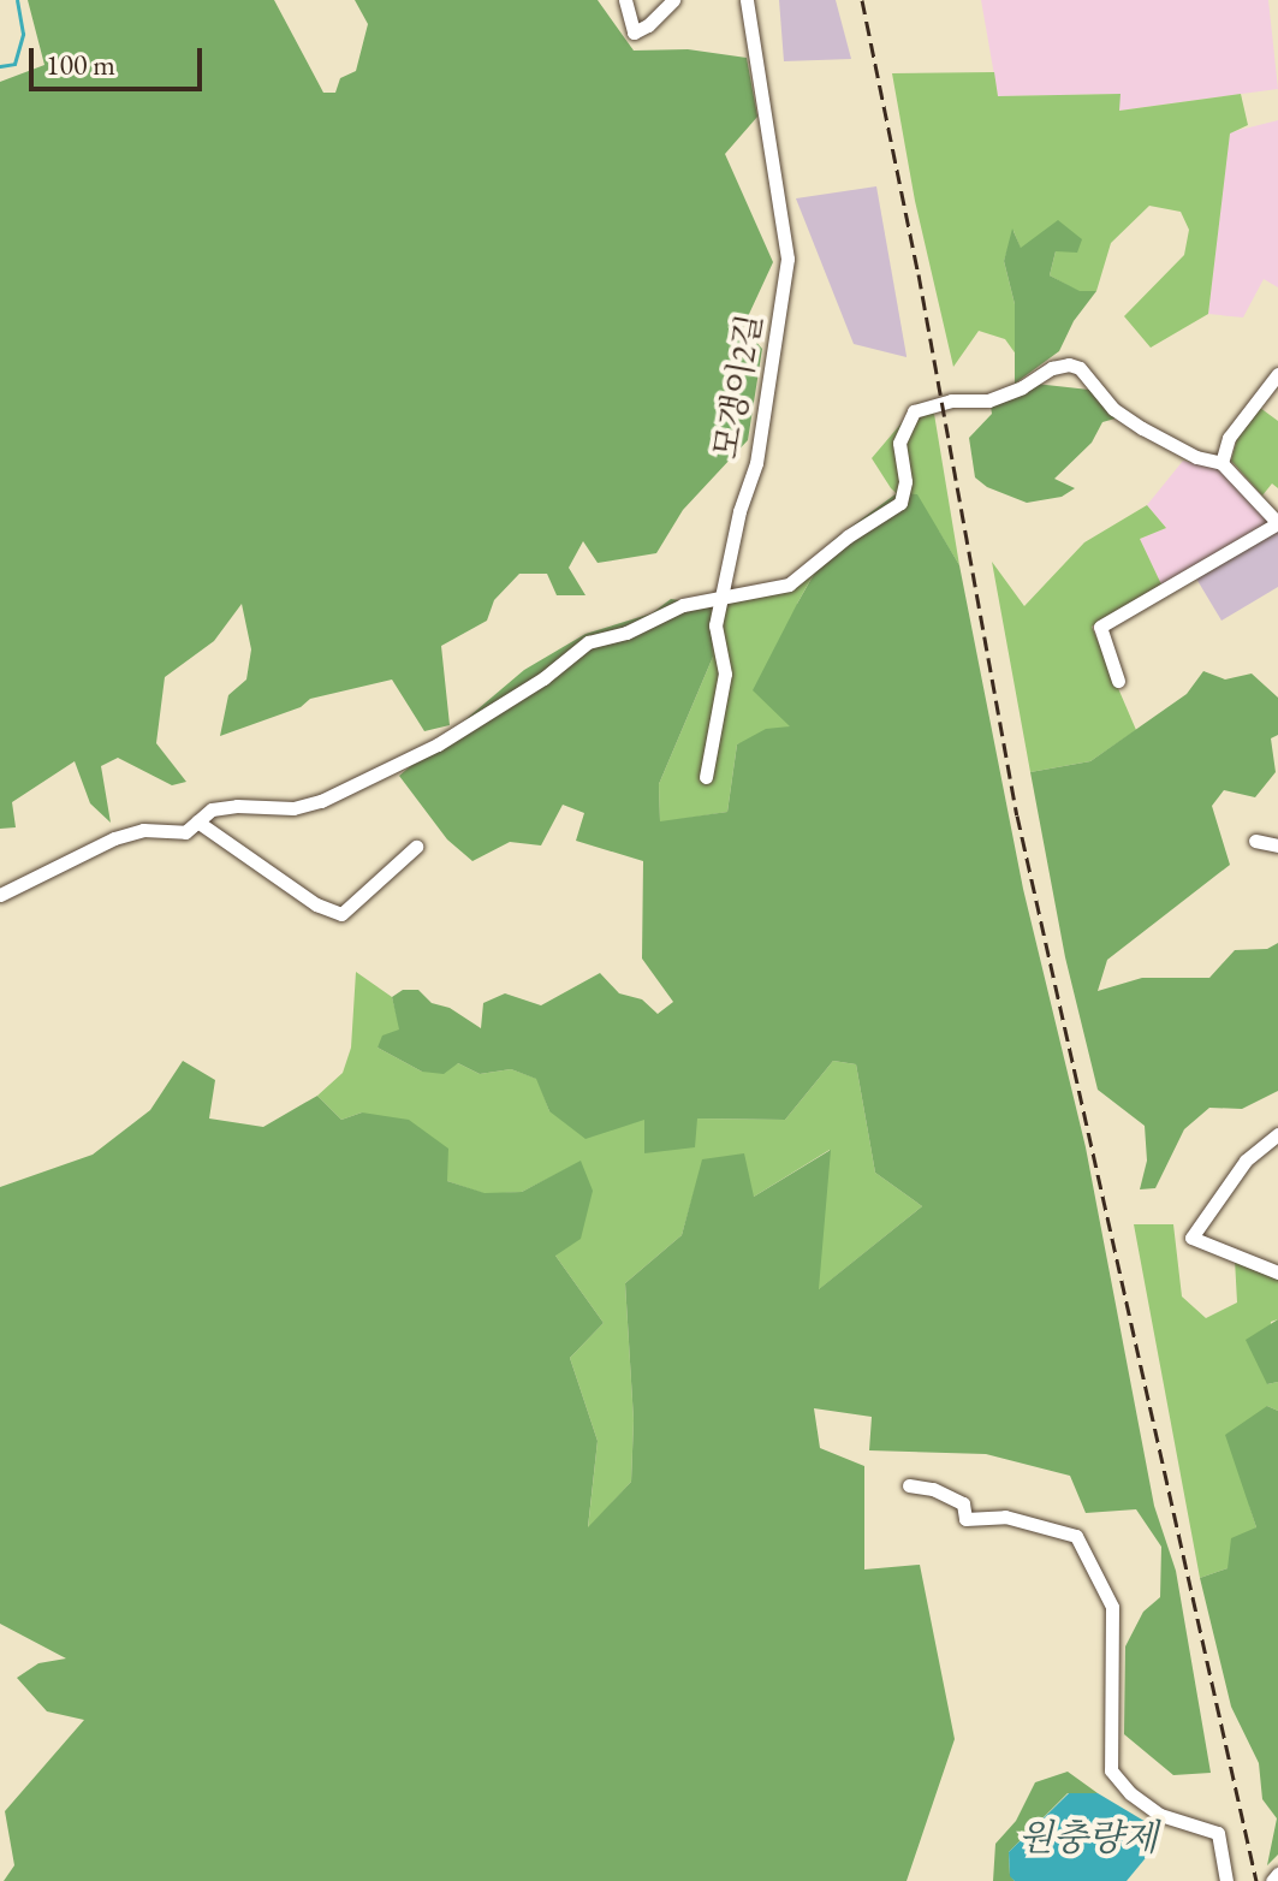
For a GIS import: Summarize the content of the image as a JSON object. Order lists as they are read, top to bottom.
{
  "streets": {
    "street": ["모갱이2길"]
  },
  "water": ["원충량제"],
  "scale_bar": "100 m"
}
